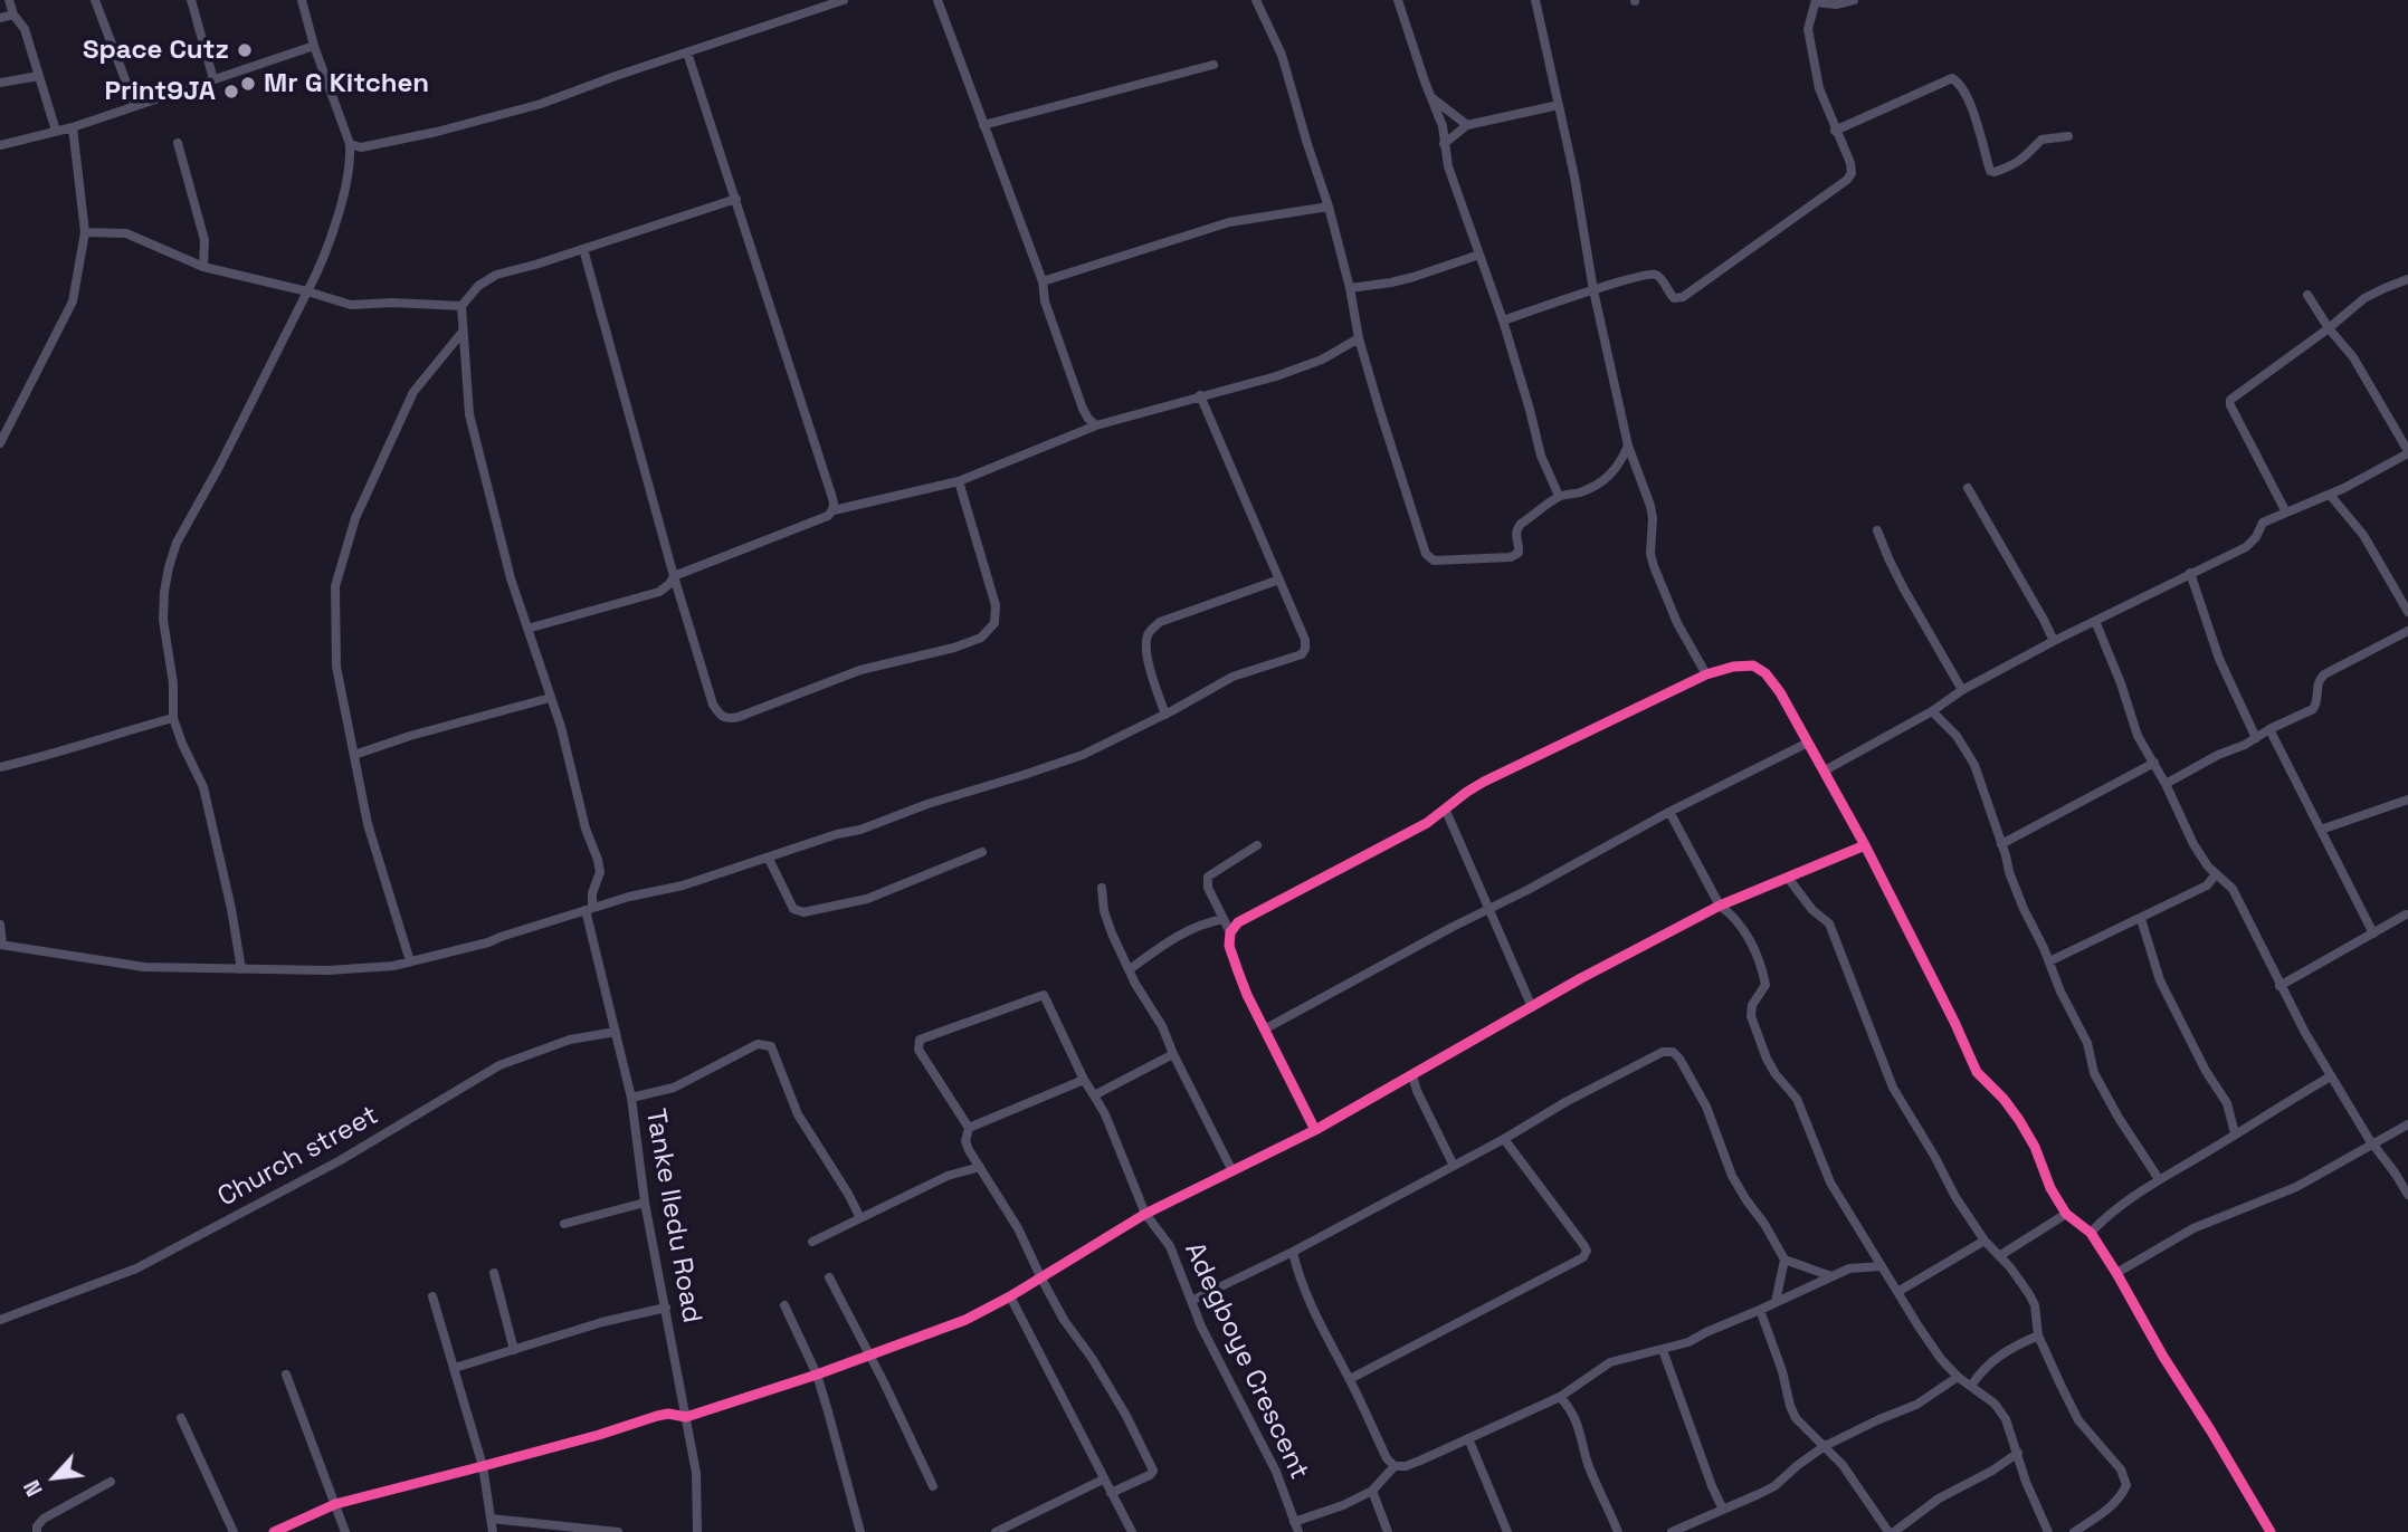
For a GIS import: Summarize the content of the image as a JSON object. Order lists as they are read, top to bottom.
{
  "streets": {
    "street": ["Church street", "Tanke Iledu Road", "Adegboye Crescent"]
  },
  "crossings": [
    ["Church street", "Tanke Iledu Road"]
  ],
  "places": ["Space Cutz", "Mr G Kitchen", "Print9JA"],
  "north": "bottom left"
}
